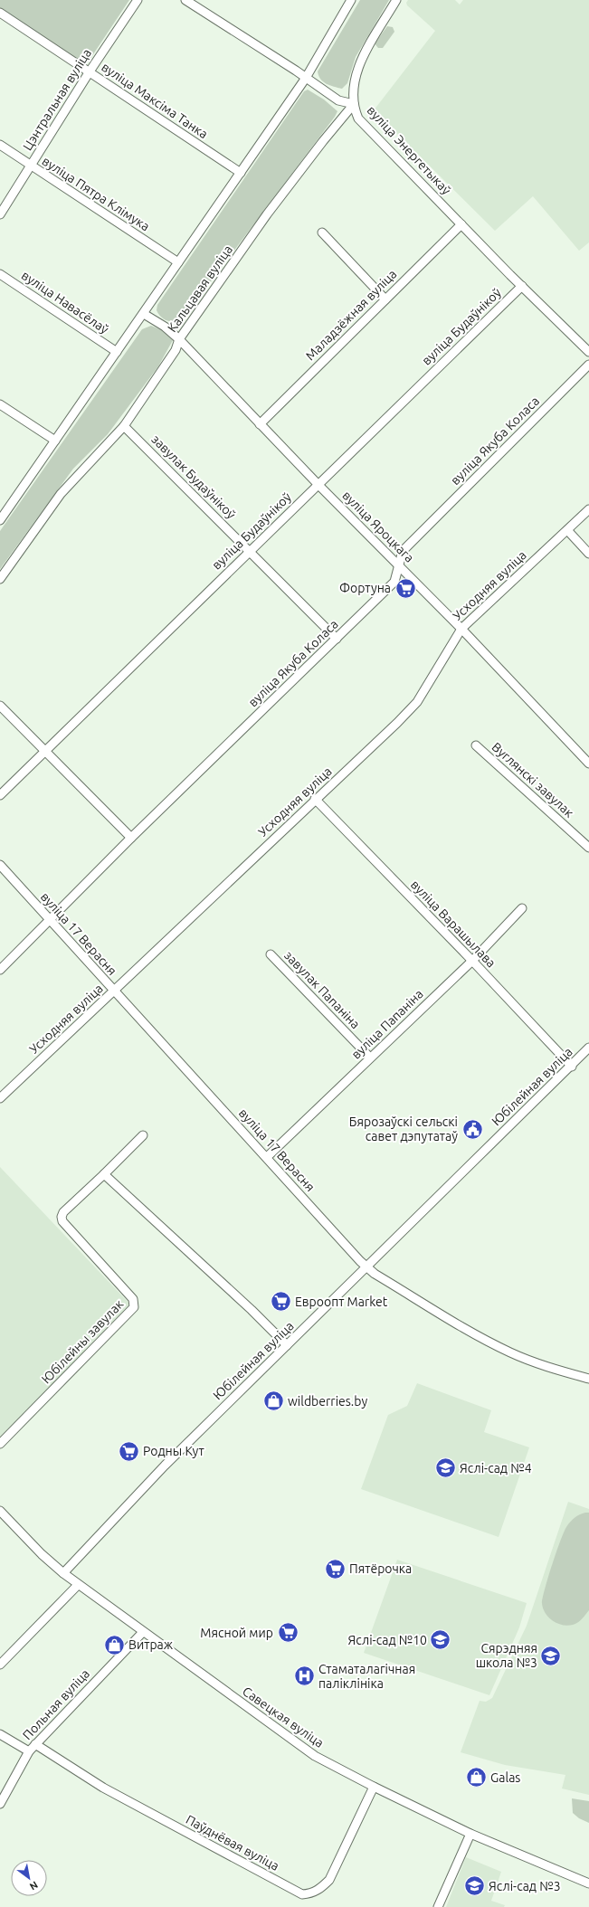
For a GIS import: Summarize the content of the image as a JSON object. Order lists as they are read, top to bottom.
{
  "streets": {
    "street": [
      "Цэнтральная вуліца",
      "вуліца Максіма Танка",
      "вуліца Энергетыкаў",
      "вуліца Пятра Клімука",
      "Кальцавая вуліца",
      "вуліца Навасёлаў",
      "Маладзёжная вуліца",
      "вуліца Будаўнікоў",
      "вуліца Якуба Коласа",
      "завулак Будаўнікоў",
      "вуліца Яроцкага",
      "Усходняя вуліца",
      "Вуглянскі завулак",
      "вуліца Варашылава",
      "вуліца 17 Верасня",
      "завулак Папаніна",
      "вуліца Папаніна",
      "Юбілейная вуліца",
      "Юбілейны завулак",
      "Польная вуліца",
      "Савецкая вуліца",
      "Паўднёвая вуліца"
    ]
  },
  "crossings": [
    ["Цэнтральная вуліца", "вуліца Максіма Танка"],
    ["Цэнтральная вуліца", "вуліца Пятра Клімука"],
    ["вуліца Энергетыкаў", "Кальцавая вуліца"],
    ["вуліца Энергетыкаў", "Маладзёжная вуліца"],
    ["вуліца Энергетыкаў", "вуліца Будаўнікоў"],
    ["Кальцавая вуліца", "завулак Будаўнікоў"],
    ["Кальцавая вуліца", "вуліца Яроцкага"],
    ["Маладзёжная вуліца", "вуліца Яроцкага"],
    ["вуліца Будаўнікоў", "завулак Будаўнікоў"],
    ["вуліца Будаўнікоў", "вуліца Яроцкага"],
    ["вуліца Якуба Коласа", "завулак Будаўнікоў"],
    ["вуліца Якуба Коласа", "вуліца Яроцкага"],
    ["вуліца Якуба Коласа", "вуліца 17 Верасня"],
    ["вуліца Яроцкага", "Усходняя вуліца"],
    ["Усходняя вуліца", "вуліца Варашылава"],
    ["Усходняя вуліца", "вуліца 17 Верасня"],
    ["вуліца Варашылава", "вуліца Папаніна"],
    ["вуліца Варашылава", "Юбілейная вуліца"],
    ["вуліца 17 Верасня", "вуліца Папаніна"],
    ["вуліца 17 Верасня", "Юбілейная вуліца"],
    ["завулак Папаніна", "вуліца Папаніна"],
    ["Юбілейная вуліца", "Савецкая вуліца"],
    ["Польная вуліца", "Савецкая вуліца"],
    ["Польная вуліца", "Паўднёвая вуліца"],
    ["Савецкая вуліца", "Паўднёвая вуліца"]
  ],
  "places": {
    "supermarket": [
      "Фортуна",
      "Евроопт Market",
      "Родны Кут",
      "Пятёрочка",
      "Мясной мир"
    ],
    "public building": ["Бярозаўскі сельскі савет дэпутатаў"],
    "shop": ["wildberries.by", "Витраж", "Galas"],
    "school or university": [
      "Яслі-сад №4",
      "Яслі-сад №10",
      "Сярэдняя школа №3",
      "Яслі-сад №3"
    ],
    "hospital": ["Стаматалагічная паліклініка"]
  },
  "north": "bottom right"
}
